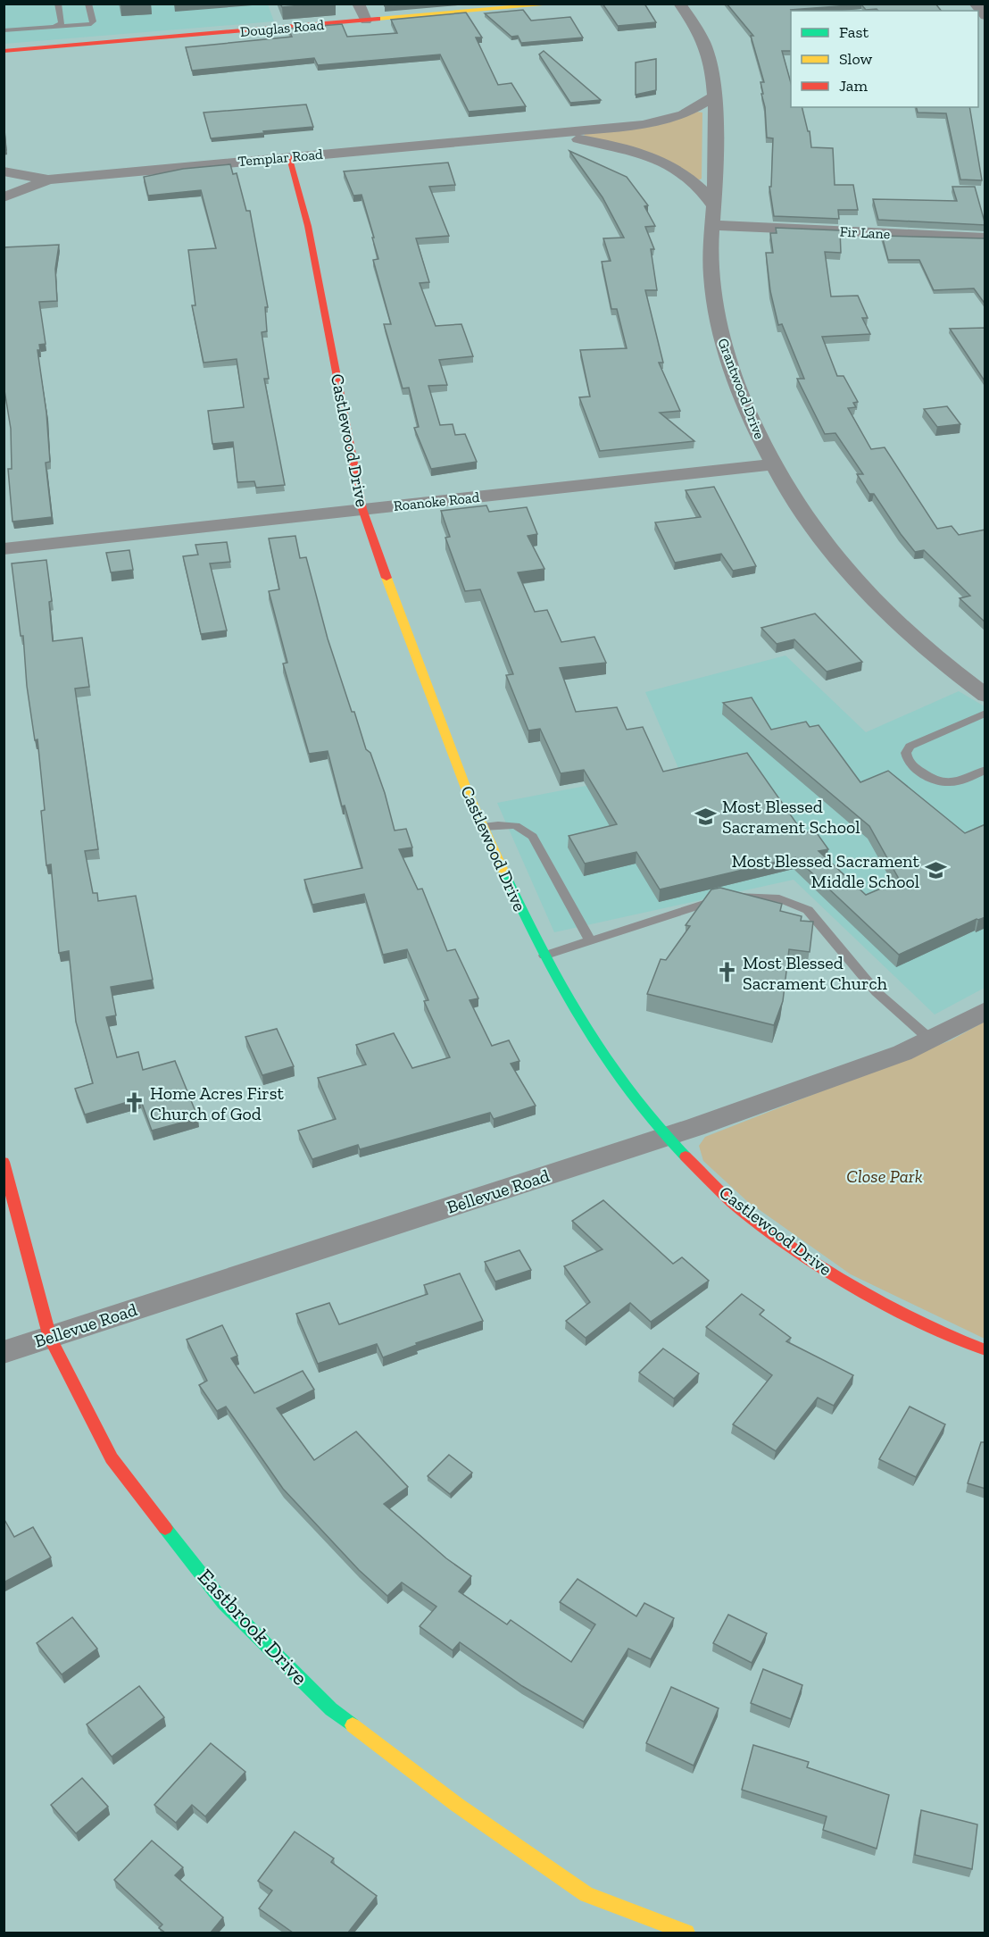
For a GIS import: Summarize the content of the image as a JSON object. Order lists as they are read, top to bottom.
{
  "streets": {
    "street": [
      "Douglas Road",
      "Templar Road",
      "Fir Lane",
      "Grantwood Drive",
      "Castlewood Drive",
      "Roanoke Road",
      "Bellevue Road",
      "Eastbrook Drive"
    ]
  },
  "crossings": [
    ["Templar Road", "Grantwood Drive"],
    ["Templar Road", "Castlewood Drive"],
    ["Fir Lane", "Grantwood Drive"],
    ["Grantwood Drive", "Roanoke Road"],
    ["Castlewood Drive", "Roanoke Road"],
    ["Castlewood Drive", "Bellevue Road"],
    ["Bellevue Road", "Eastbrook Drive"]
  ],
  "parks": ["Close Park"],
  "places": {
    "school or university": ["Most Blessed Sacrament School", "Most Blessed Sacrament Middle School"],
    "church": ["Most Blessed Sacrament Church", "Home Acres First Church of God"]
  },
  "legend": ["Fast", "Slow", "Jam"]
}
